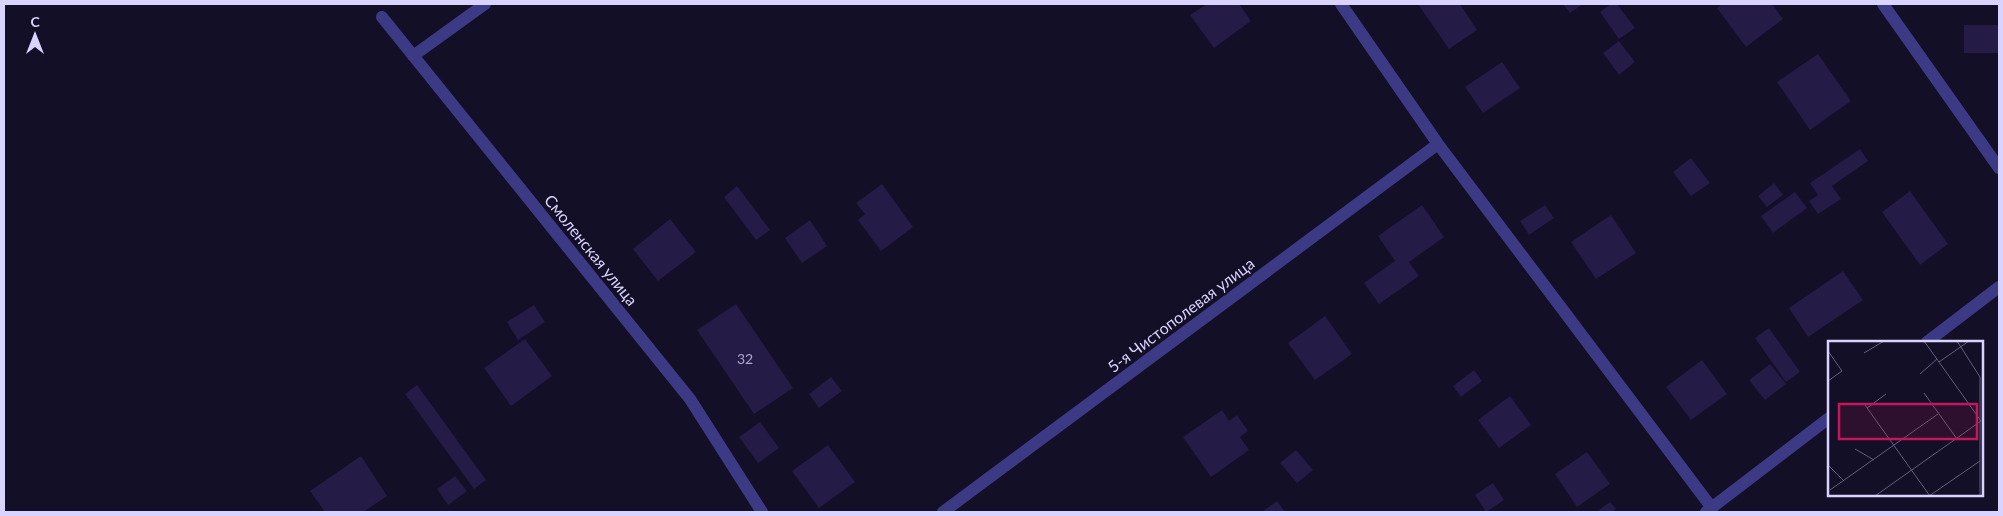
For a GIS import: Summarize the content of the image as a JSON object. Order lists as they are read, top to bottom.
{
  "streets": {
    "street": ["Смоленская улица", "5-я Чистополевая улица"]
  },
  "house_numbers": ["32"],
  "north": "top"
}
